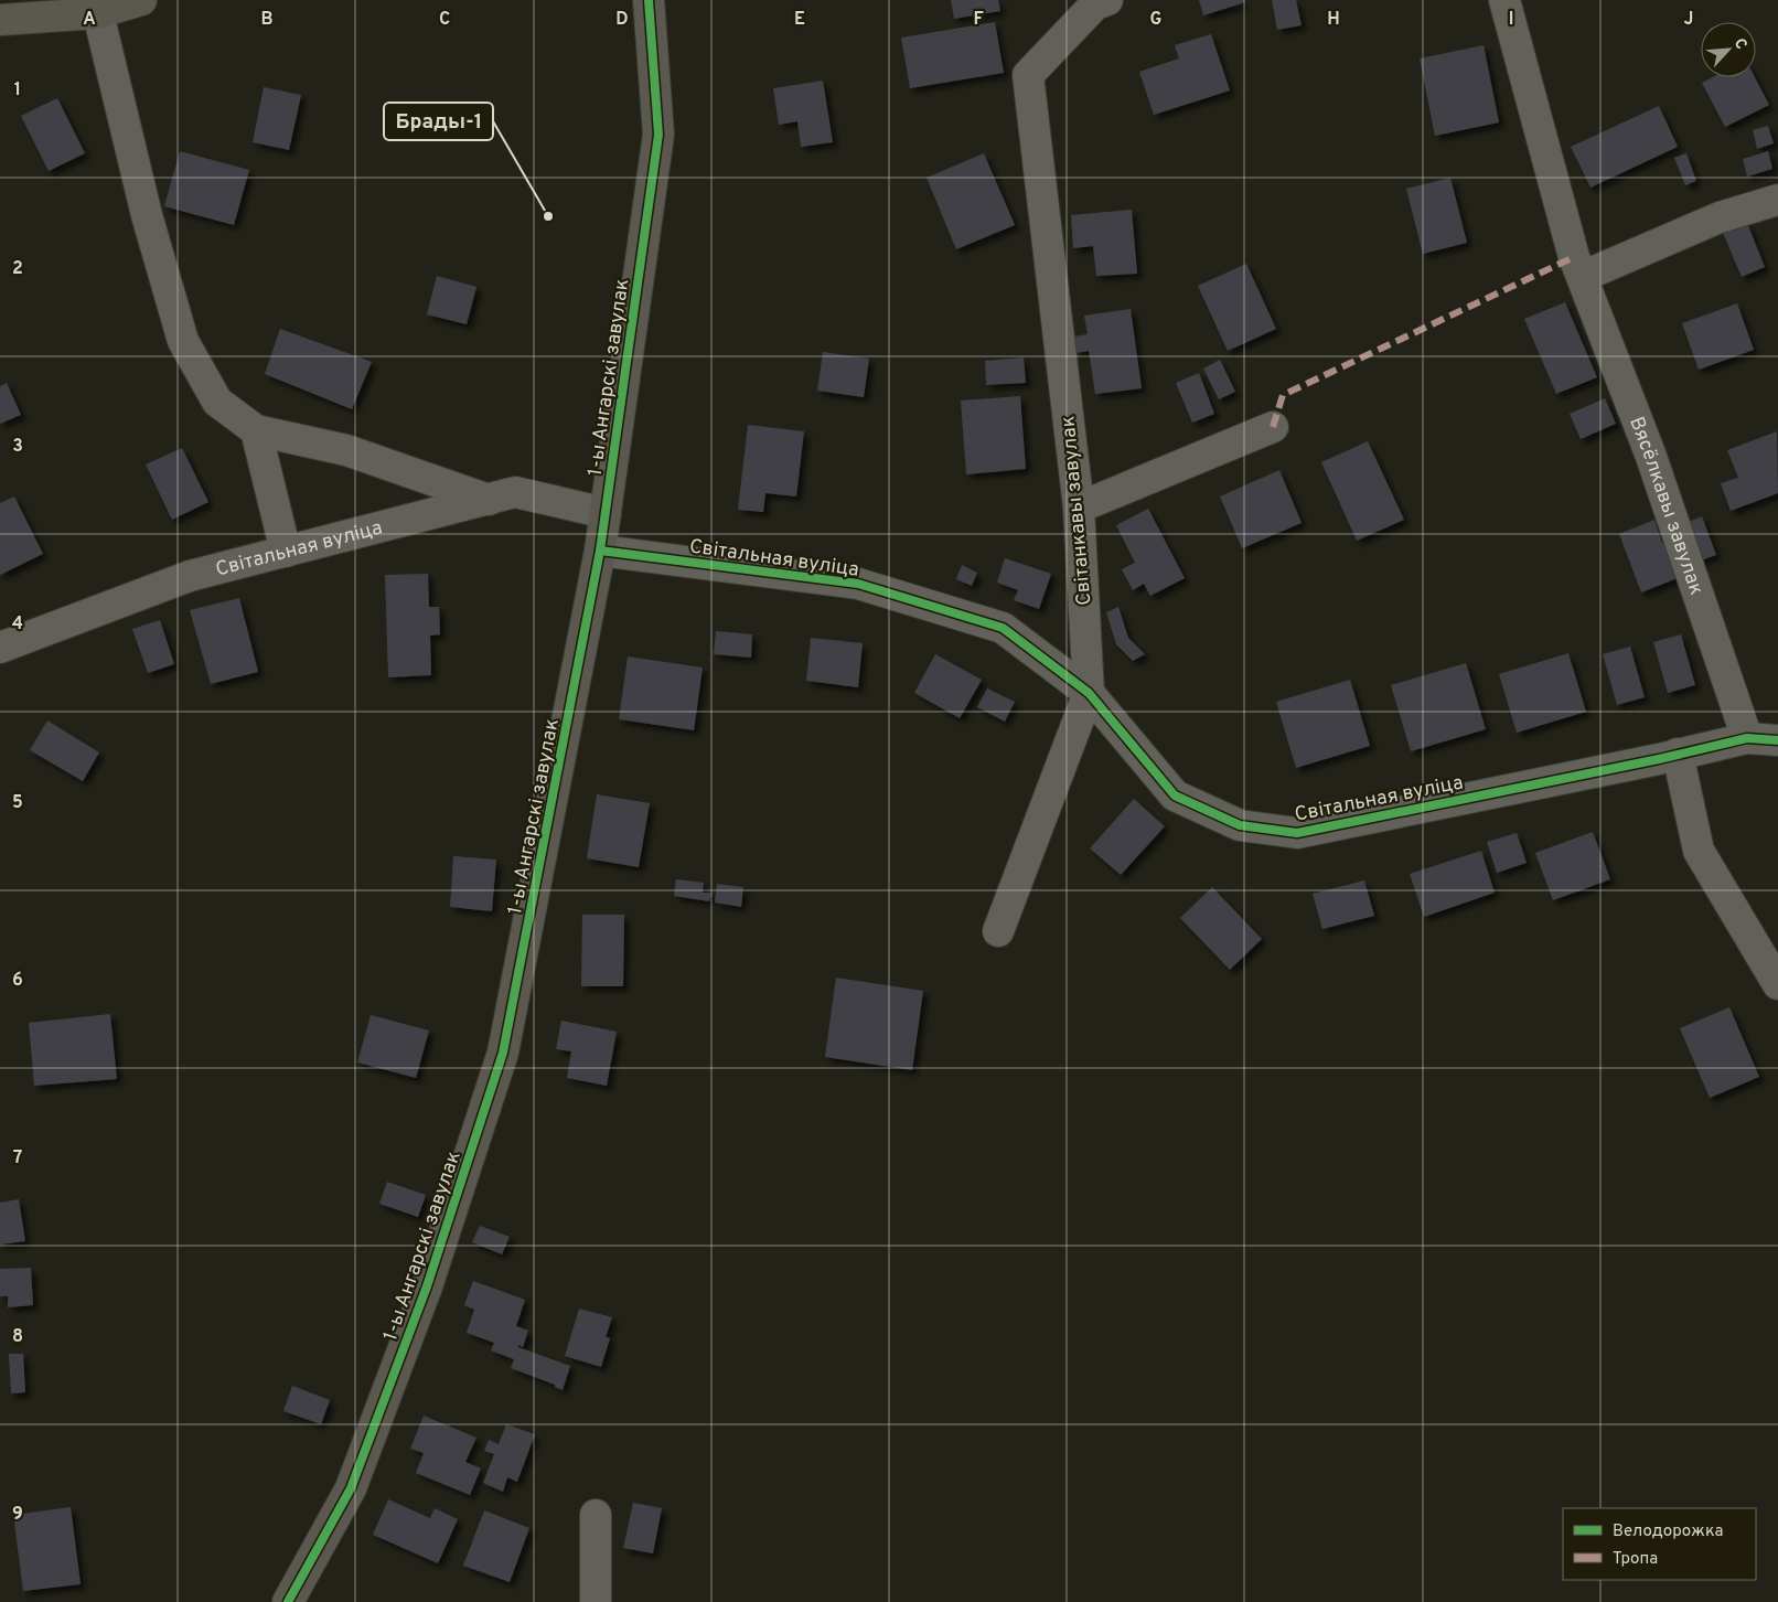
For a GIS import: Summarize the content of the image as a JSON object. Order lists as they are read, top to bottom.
{
  "streets": {
    "street": [
      "1-ы Ангарскі завулак",
      "Вясёлкавы завулак",
      "Світанкавы завулак",
      "Світальная вуліца"
    ]
  },
  "crossings": [
    ["1-ы Ангарскі завулак", "Світальная вуліца"],
    ["Вясёлкавы завулак", "Світальная вуліца"],
    ["Світанкавы завулак", "Світальная вуліца"]
  ],
  "places": ["Брады-1"],
  "legend": ["Велодорожка", "Тропа"],
  "north": "top right",
  "grid": {
    "columns": [
      "A",
      "B",
      "C",
      "D",
      "E",
      "F",
      "G",
      "H",
      "I",
      "J"
    ],
    "rows": [
      "1",
      "2",
      "3",
      "4",
      "5",
      "6",
      "7",
      "8",
      "9"
    ]
  }
}
